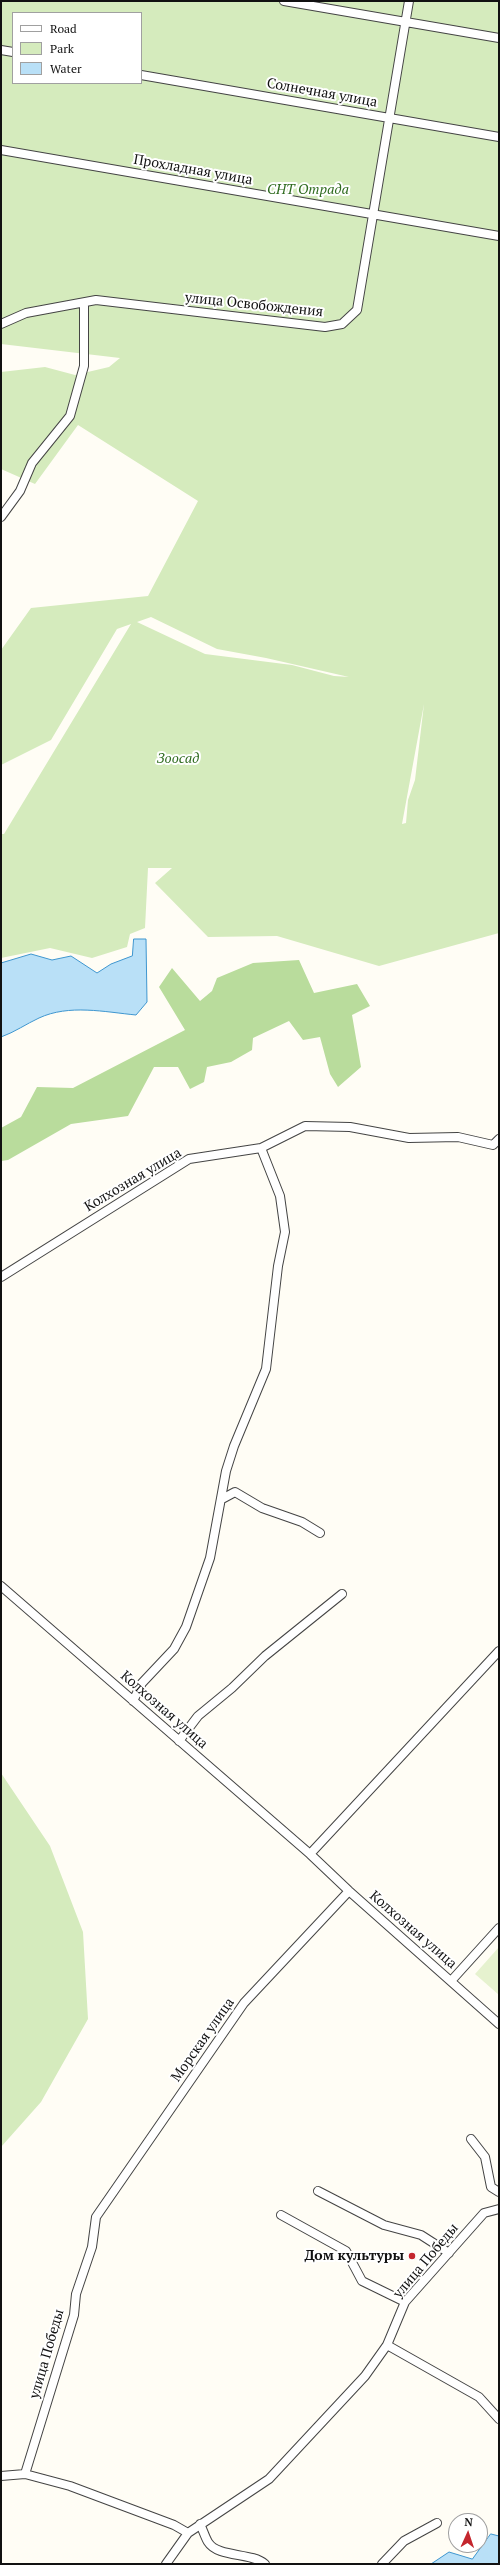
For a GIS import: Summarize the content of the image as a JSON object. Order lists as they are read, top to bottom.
{
  "streets": {
    "street": [
      "Солнечная улица",
      "Прохладная улица",
      "улица Освобождения",
      "Колхозная улица",
      "Морская улица",
      "улица Победы"
    ]
  },
  "crossings": [
    ["Солнечная улица", "улица Освобождения"],
    ["Прохладная улица", "улица Освобождения"],
    ["Колхозная улица", "Морская улица"],
    ["Морская улица", "улица Победы"]
  ],
  "parks": ["СНТ Отрада", "Зоосад"],
  "places": ["Дом культуры"],
  "legend": ["Road", "Park", "Water"],
  "north": "top"
}
